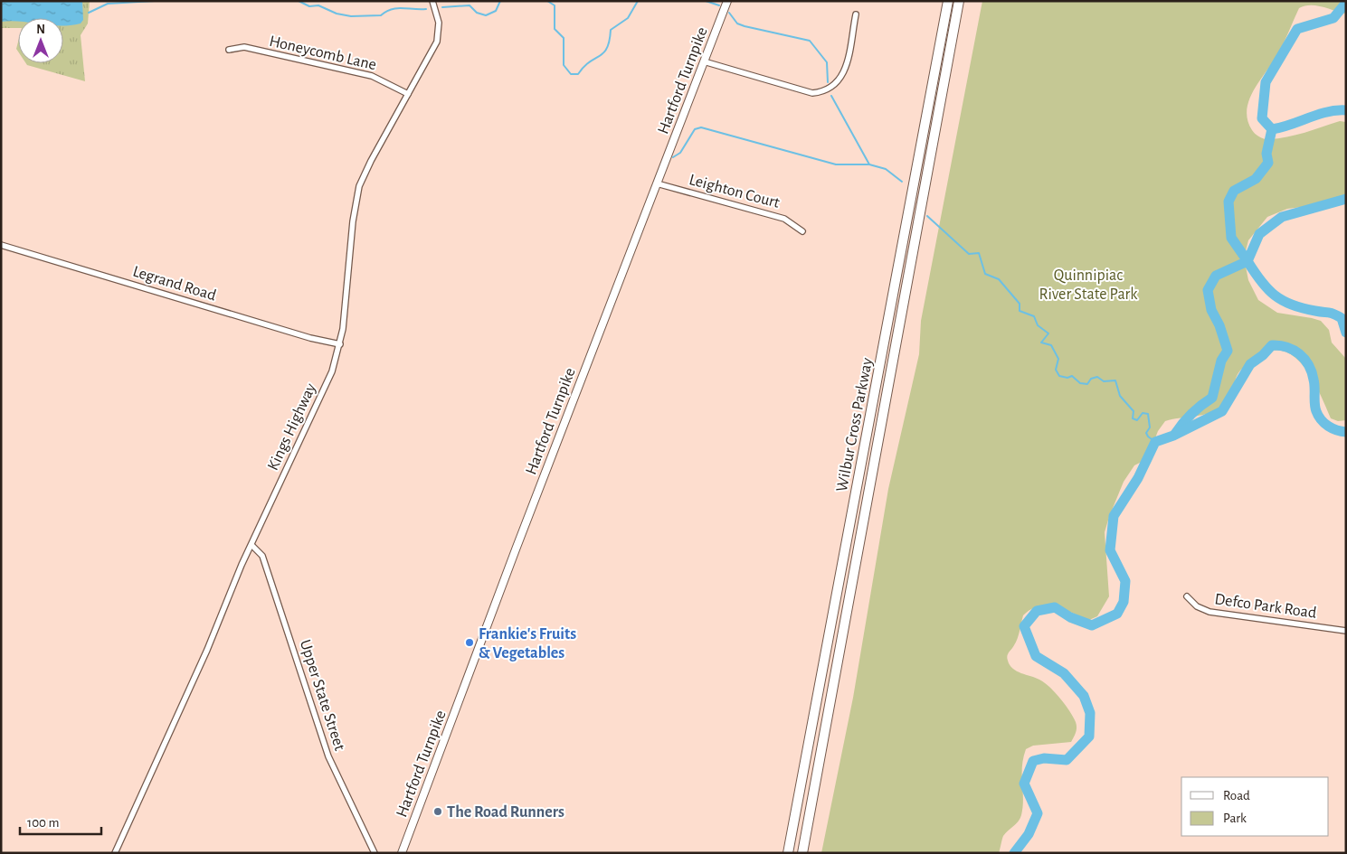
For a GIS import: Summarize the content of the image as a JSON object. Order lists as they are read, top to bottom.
{
  "streets": {
    "highway": ["Wilbur Cross Parkway"],
    "main road": ["Hartford Turnpike"],
    "street": [
      "Honeycomb Lane",
      "Leighton Court",
      "Legrand Road",
      "Kings Highway",
      "Defco Park Road",
      "Upper State Street"
    ]
  },
  "crossings": [
    ["Honeycomb Lane", "Kings Highway"],
    ["Hartford Turnpike", "Leighton Court"],
    ["Legrand Road", "Kings Highway"],
    ["Kings Highway", "Upper State Street"]
  ],
  "parks": ["Quinnipiac River State Park"],
  "places": ["Frankie's Fruits & Vegetables", "The Road Runners"],
  "legend": ["Road", "Park"],
  "scale_bar": "100 m",
  "north": "top"
}
